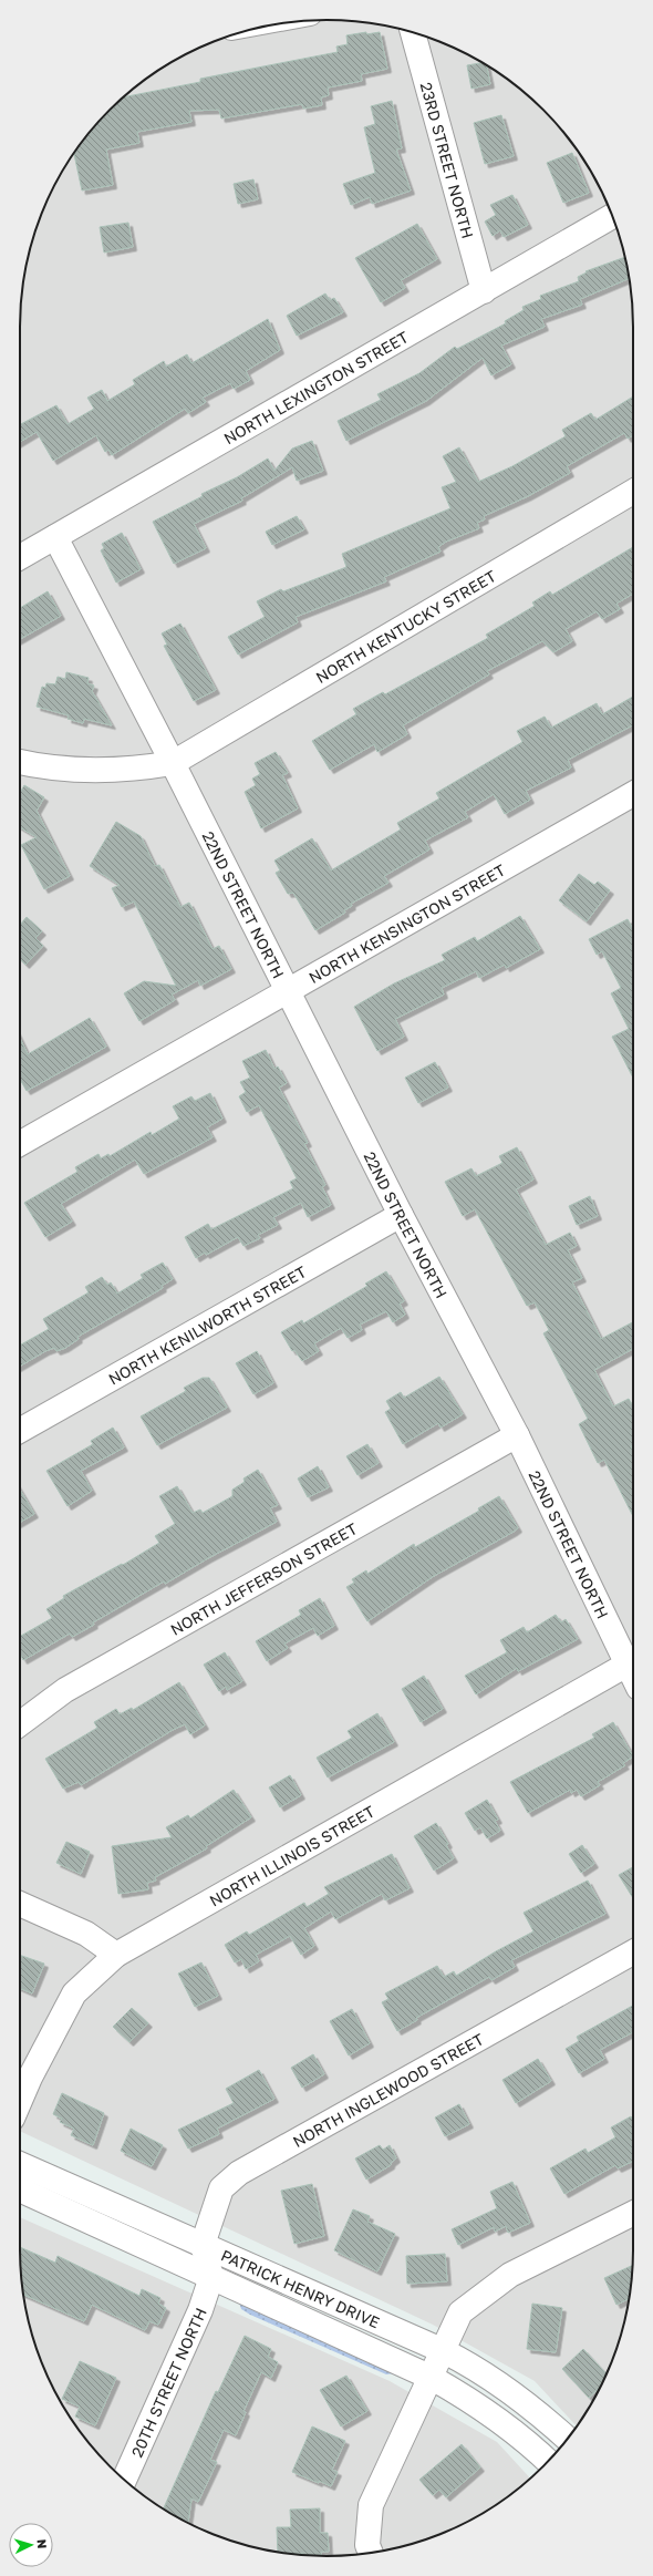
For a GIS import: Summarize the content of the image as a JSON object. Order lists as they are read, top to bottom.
{
  "streets": {
    "street": [
      "23RD STREET NORTH",
      "NORTH LEXINGTON STREET",
      "NORTH KENTUCKY STREET",
      "22ND STREET NORTH",
      "NORTH KENSINGTON STREET",
      "NORTH KENILWORTH STREET",
      "NORTH JEFFERSON STREET",
      "NORTH ILLINOIS STREET",
      "NORTH INGLEWOOD STREET",
      "PATRICK HENRY DRIVE",
      "20TH STREET NORTH"
    ]
  },
  "crossings": [
    ["23RD STREET NORTH", "NORTH LEXINGTON STREET"],
    ["NORTH LEXINGTON STREET", "22ND STREET NORTH"],
    ["NORTH KENTUCKY STREET", "22ND STREET NORTH"],
    ["22ND STREET NORTH", "NORTH KENSINGTON STREET"],
    ["22ND STREET NORTH", "NORTH KENILWORTH STREET"],
    ["22ND STREET NORTH", "NORTH JEFFERSON STREET"],
    ["22ND STREET NORTH", "NORTH ILLINOIS STREET"],
    ["NORTH INGLEWOOD STREET", "PATRICK HENRY DRIVE"],
    ["PATRICK HENRY DRIVE", "20TH STREET NORTH"]
  ],
  "north": "right"
}
